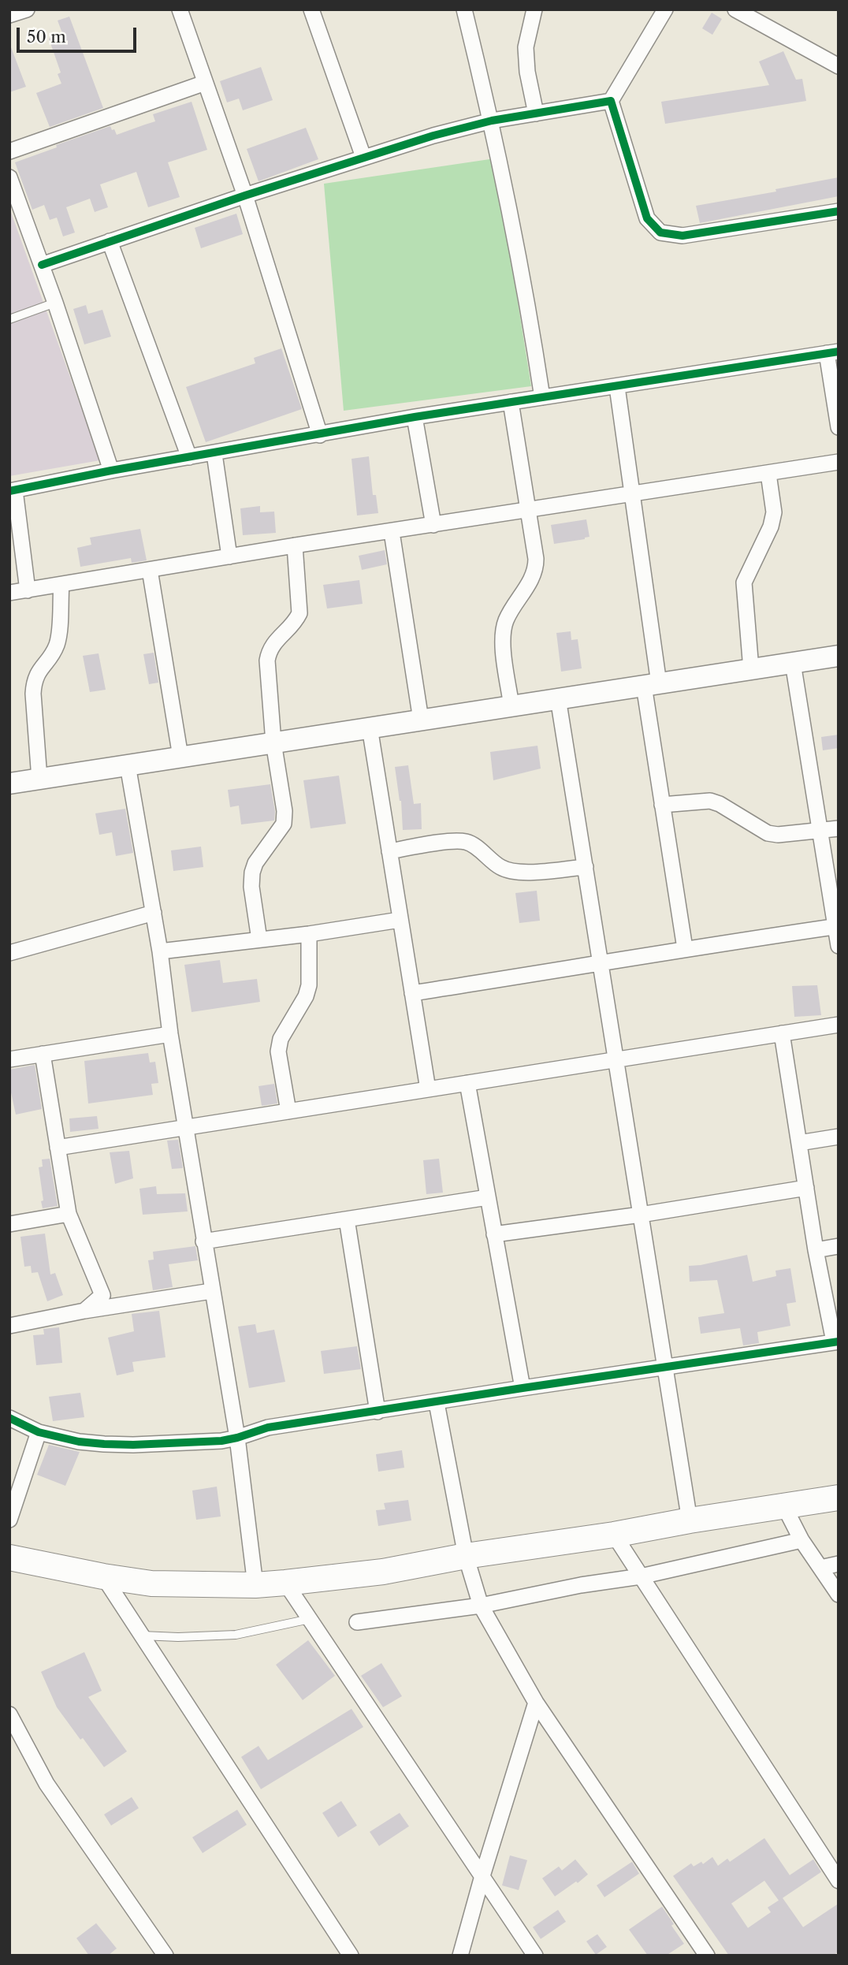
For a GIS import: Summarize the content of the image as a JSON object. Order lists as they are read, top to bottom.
{
  "scale_bar": "50 m"
}
